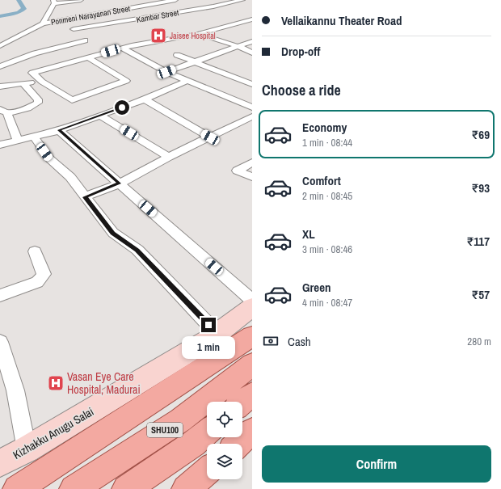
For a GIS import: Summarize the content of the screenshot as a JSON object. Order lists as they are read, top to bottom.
{
  "streets": {
    "main road": ["SHU100"],
    "street": ["Ponmeni Narayanan Street", "Kambar Street", "Kizhakku Anugu Salai"]
  },
  "places": {
    "hospital": ["Jaisee Hospital", "Vasan Eye Care Hospital, Madurai"]
  },
  "page": {
    "banner": ["Vellaikannu Theater Road", "Drop-off"],
    "heading": "Choose a ride",
    "list": [
      {
        "name": "Economy",
        "note": "1 min · 08:44",
        "value": "₹69"
      },
      {
        "name": "Comfort",
        "note": "2 min · 08:45",
        "value": "₹93"
      },
      {
        "name": "XL",
        "note": "3 min · 08:46",
        "value": "₹117"
      },
      {
        "name": "Green",
        "note": "4 min · 08:47",
        "value": "₹57"
      }
    ],
    "pay": ["Cash", "280 m"],
    "bubble": "1 min",
    "buttons": "Confirm"
  }
}
